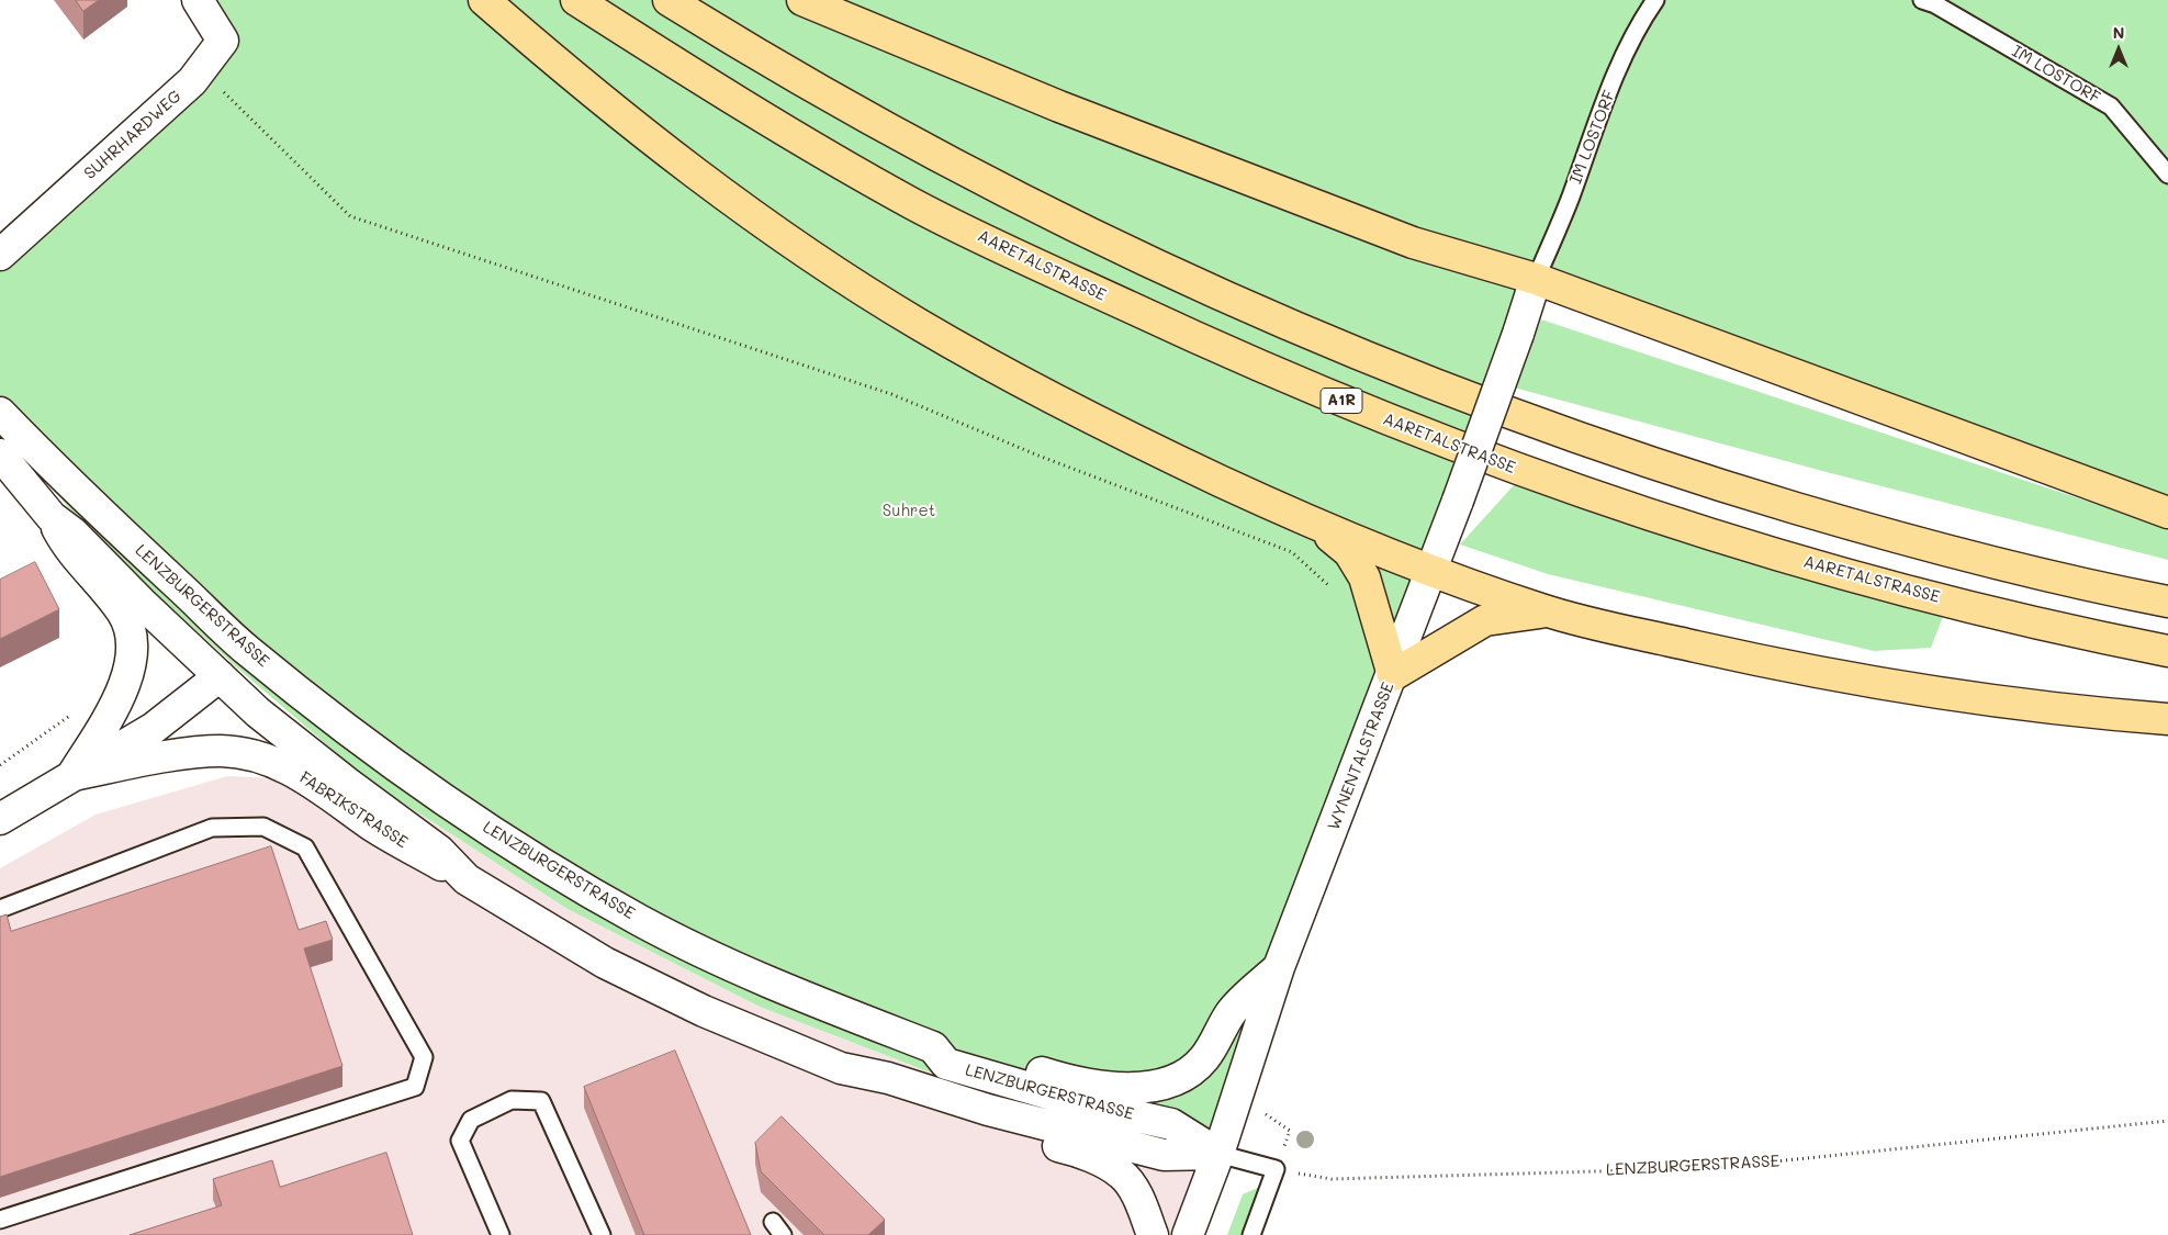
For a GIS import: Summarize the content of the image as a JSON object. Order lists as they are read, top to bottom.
{
  "streets": {
    "highway": ["AARETALSTRASSE", "A1R"],
    "main road": [
      "SUHRHARDWEG",
      "LENZBURGERSTRASSE",
      "WYNENTALSTRASSE",
      "FABRIKSTRASSE"
    ],
    "lane": ["IM LOSTORF"]
  },
  "crossings": [
    ["IM LOSTORF", "WYNENTALSTRASSE"],
    ["LENZBURGERSTRASSE", "WYNENTALSTRASSE"],
    ["LENZBURGERSTRASSE", "FABRIKSTRASSE"]
  ],
  "parks": ["Suhret"],
  "north": "top"
}
